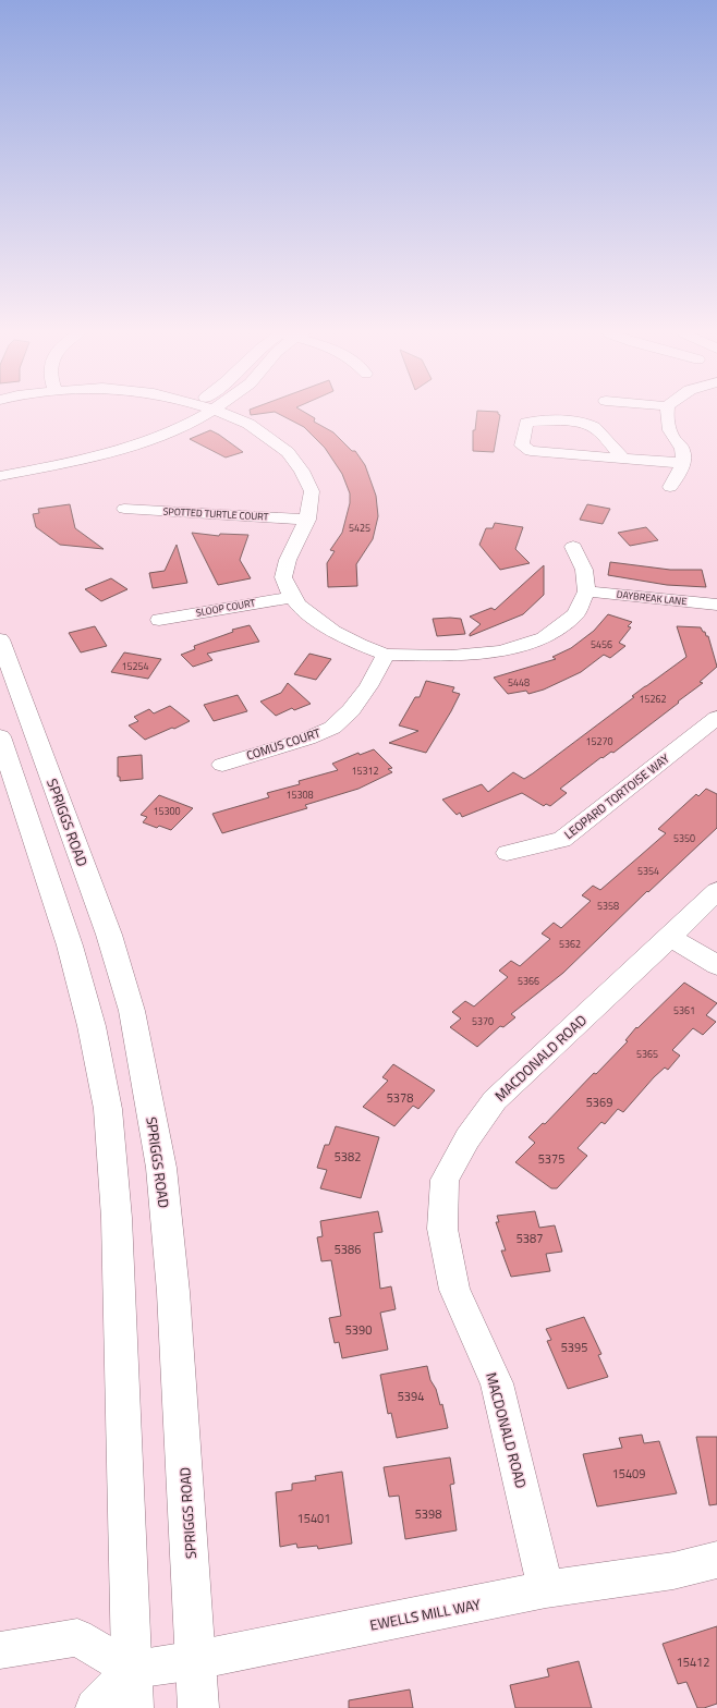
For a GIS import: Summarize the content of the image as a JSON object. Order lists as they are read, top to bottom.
{
  "streets": {
    "main road": ["SPRIGGS ROAD"],
    "street": [
      "SPOTTED TURTLE COURT",
      "DAYBREAK LANE",
      "SLOOP COURT",
      "COMUS COURT",
      "LEOPARD TORTOISE WAY",
      "MACDONALD ROAD",
      "EWELLS MILL WAY"
    ]
  },
  "crossings": [
    ["SPRIGGS ROAD", "EWELLS MILL WAY"],
    ["MACDONALD ROAD", "EWELLS MILL WAY"]
  ],
  "house_numbers": [
    "5425",
    "5456",
    "15254",
    "5448",
    "15262",
    "15270",
    "15312",
    "15308",
    "15300",
    "5350",
    "5354",
    "5358",
    "5362",
    "5366",
    "5361",
    "5370",
    "5365",
    "5378",
    "5369",
    "5382",
    "5375",
    "5387",
    "5386",
    "5390",
    "5395",
    "5394",
    "15409",
    "5398",
    "15401",
    "15412"
  ]
}
